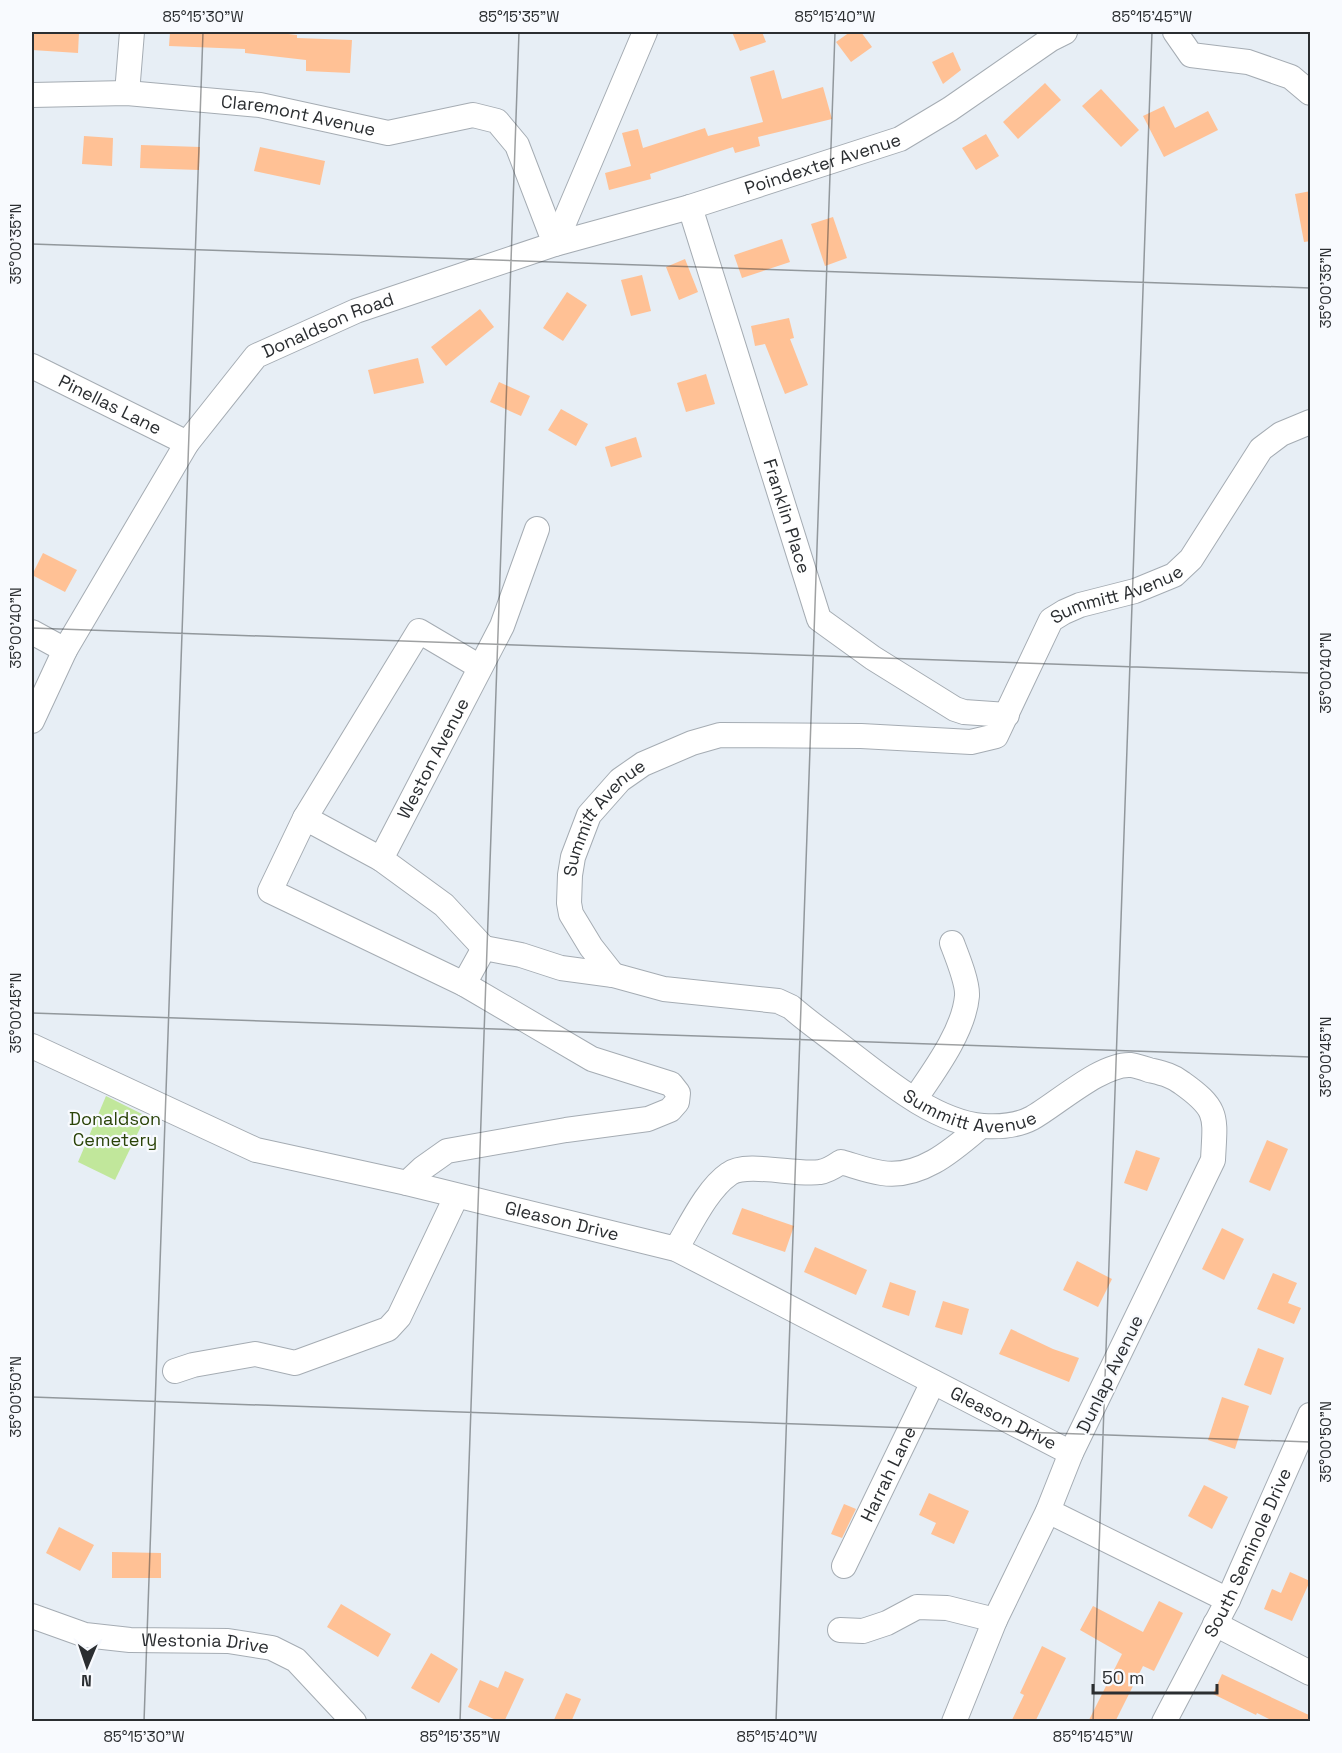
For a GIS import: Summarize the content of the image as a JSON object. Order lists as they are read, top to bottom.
{
  "streets": {
    "street": [
      "Claremont Avenue",
      "Poindexter Avenue",
      "Donaldson Road",
      "Pinellas Lane",
      "Franklin Place",
      "Summitt Avenue",
      "Weston Avenue",
      "Gleason Drive",
      "Dunlap Avenue",
      "Harrah Lane",
      "South Seminole Drive",
      "Westonia Drive"
    ]
  },
  "crossings": [
    ["Claremont Avenue", "Poindexter Avenue"],
    ["Claremont Avenue", "Donaldson Road"],
    ["Poindexter Avenue", "Donaldson Road"],
    ["Poindexter Avenue", "Franklin Place"],
    ["Donaldson Road", "Pinellas Lane"],
    ["Franklin Place", "Summitt Avenue"],
    ["Summitt Avenue", "Dunlap Avenue"],
    ["Gleason Drive", "Dunlap Avenue"],
    ["Gleason Drive", "Harrah Lane"]
  ],
  "parks": ["Donaldson Cemetery"],
  "scale_bar": "50 m",
  "north": "bottom",
  "coordinates": [
    "85°15'30\"W",
    "85°15'35\"W",
    "85°15'40\"W",
    "85°15'45\"W",
    "35°00'35\"N",
    "35°00'40\"N",
    "35°00'45\"N",
    "35°00'50\"N"
  ]
}
